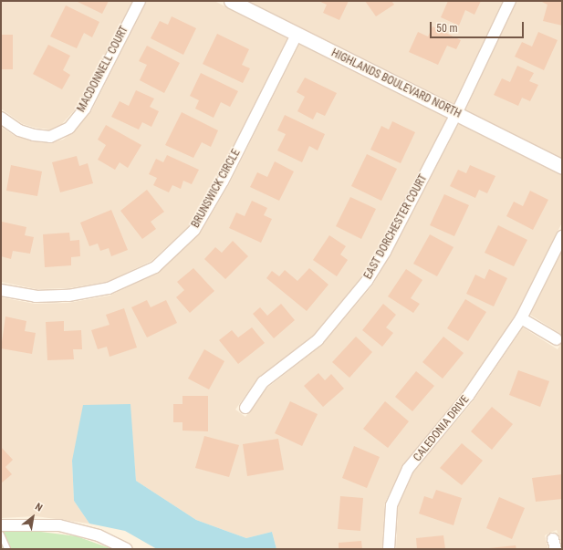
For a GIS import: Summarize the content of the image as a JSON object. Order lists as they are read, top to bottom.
{
  "streets": {
    "street": [
      "MACDONNELL COURT",
      "HIGHLANDS BOULEVARD NORTH",
      "BRUNSWICK CIRCLE",
      "EAST DORCHESTER COURT",
      "CALEDONIA DRIVE"
    ]
  },
  "crossings": [
    ["HIGHLANDS BOULEVARD NORTH", "BRUNSWICK CIRCLE"],
    ["HIGHLANDS BOULEVARD NORTH", "EAST DORCHESTER COURT"]
  ],
  "scale_bar": "50 m",
  "north": "top right"
}
